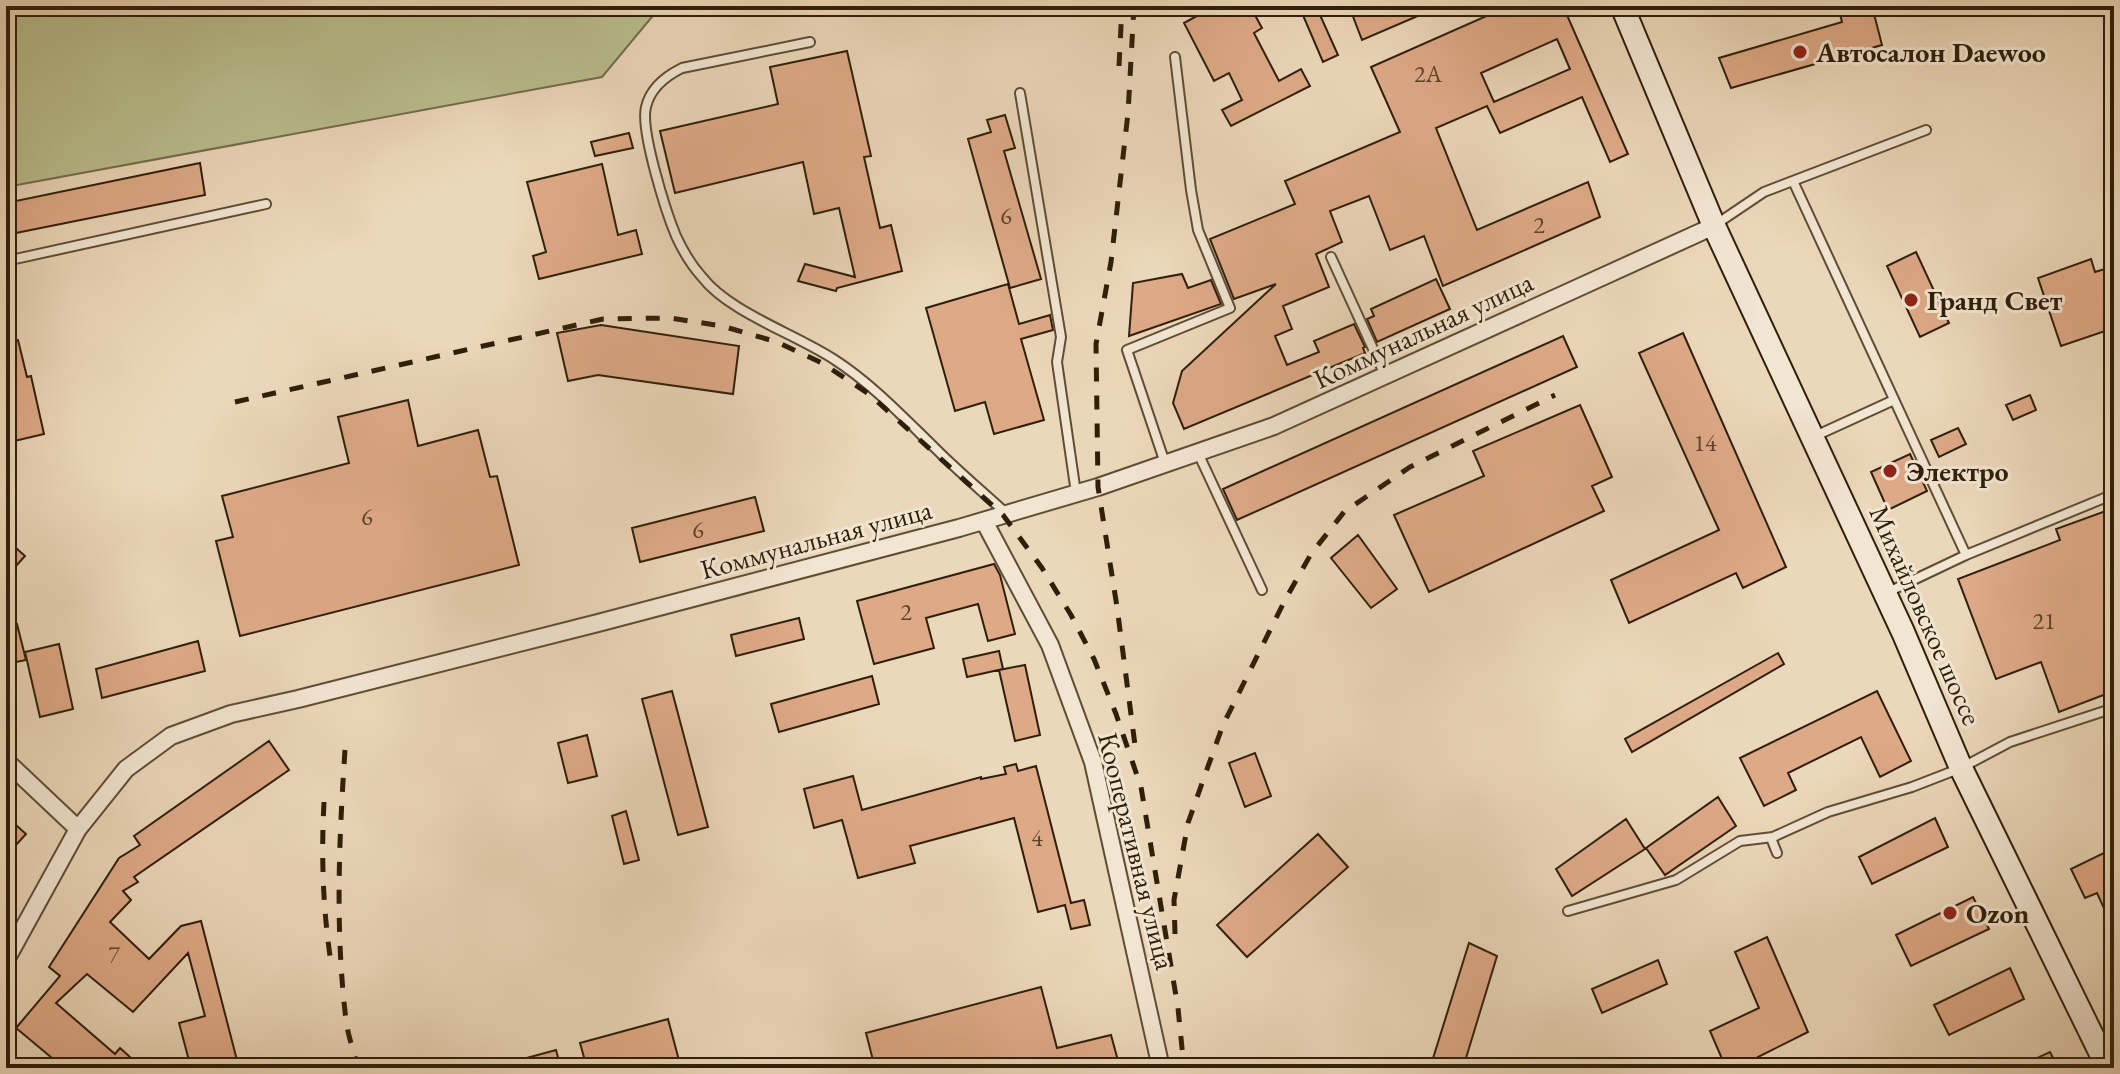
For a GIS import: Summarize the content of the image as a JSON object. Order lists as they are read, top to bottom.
{
  "streets": {
    "main road": ["Михайловское шоссе"],
    "street": ["Коммунальная улица", "Кооперативная улица"]
  },
  "crossings": [
    ["Коммунальная улица", "Михайловское шоссе"],
    ["Коммунальная улица", "Кооперативная улица"]
  ],
  "places": [
    "Автосалон Daewoo",
    "Гранд Свет",
    "Электро",
    "Ozon"
  ],
  "house_numbers": [
    "2А",
    "6",
    "2",
    "14",
    "6",
    "6",
    "2",
    "21",
    "4",
    "7"
  ]
}
